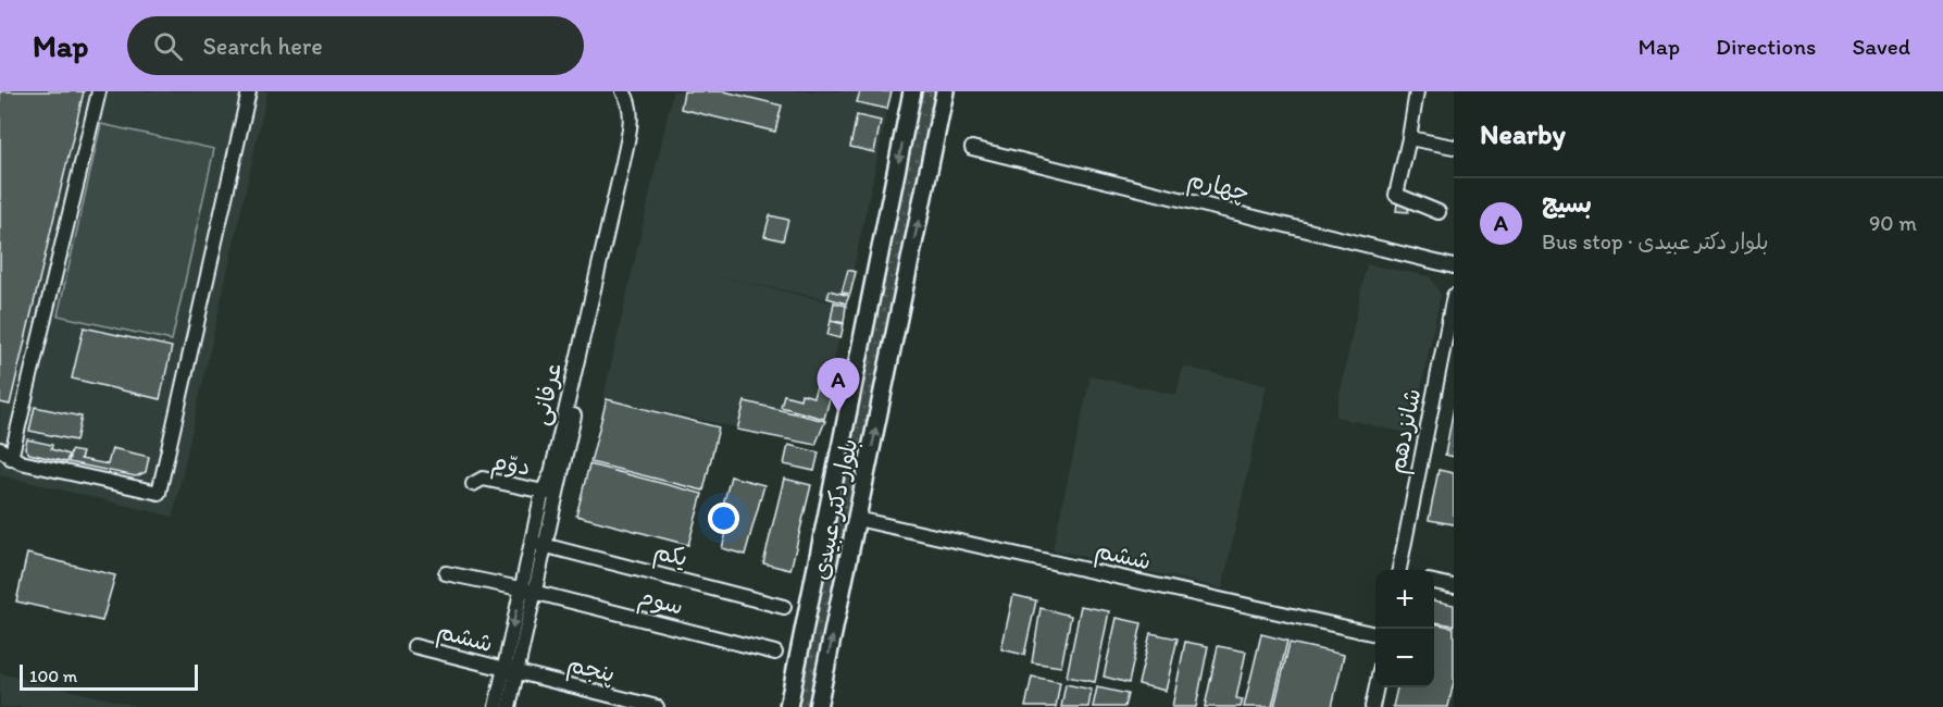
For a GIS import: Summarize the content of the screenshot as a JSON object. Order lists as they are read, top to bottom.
{
  "streets": {
    "main road": ["بلوار دکتر عبیدی"],
    "street": [
      "چهارم",
      "عرفانی",
      "شانزدهم",
      "دوّم",
      "یکم",
      "ششم",
      "سوم",
      "پنجم"
    ]
  },
  "crossings": [
    ["عرفانی", "دوّم"],
    ["عرفانی", "یکم"],
    ["عرفانی", "ششم"],
    ["عرفانی", "سوم"],
    ["عرفانی", "پنجم"],
    ["بلوار دکتر عبیدی", "ششم"],
    ["ششم", "پنجم"]
  ],
  "scale_bar": "100 m",
  "page": {
    "header": "Map",
    "search": "Search here",
    "nav": ["Map", "Directions", "Saved"],
    "heading": "Nearby",
    "list": [
      {
        "mark": "A",
        "name": "بسیج",
        "note": "Bus stop · بلوار دکتر عبیدی",
        "value": "90 m"
      }
    ],
    "pins": "A",
    "map_buttons": ["+", "−"],
    "scale": "100 m"
  }
}
